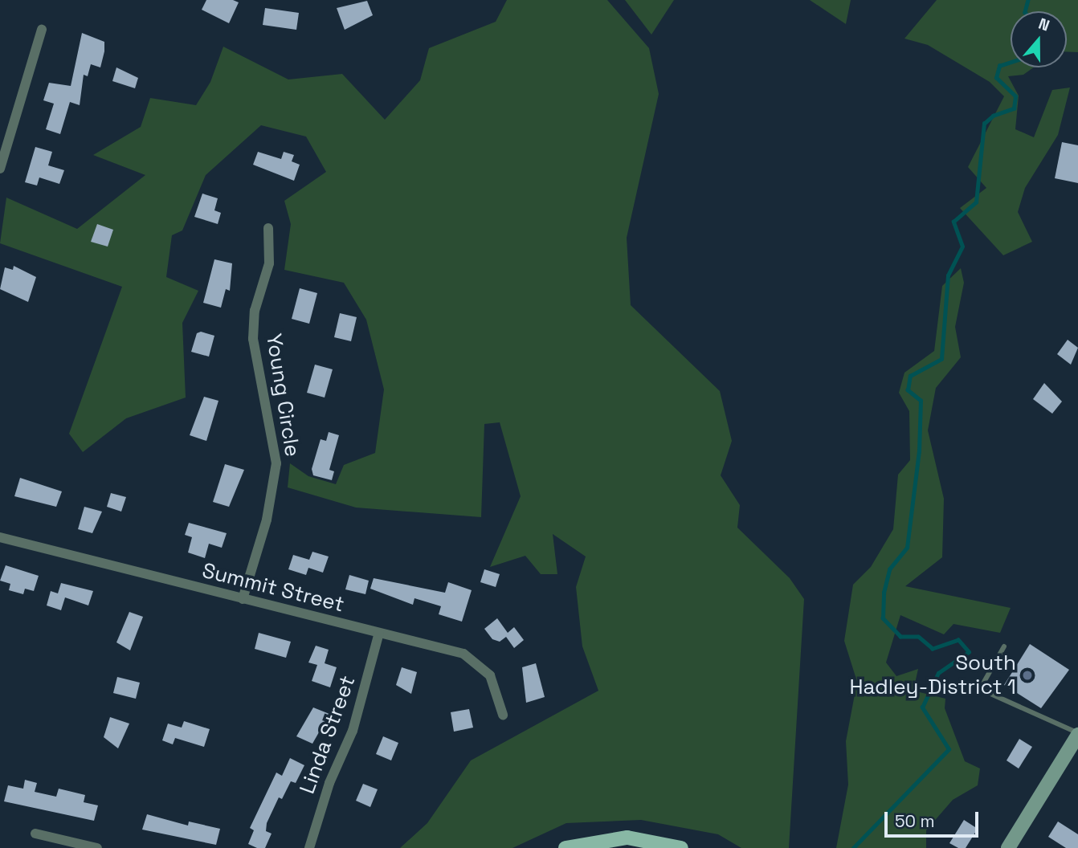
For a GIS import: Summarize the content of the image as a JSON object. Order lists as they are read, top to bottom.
{
  "streets": {
    "street": ["Young Circle", "Summit Street", "Linda Street"]
  },
  "crossings": [
    ["Young Circle", "Summit Street"],
    ["Summit Street", "Linda Street"]
  ],
  "places": ["South Hadley-District 1"],
  "scale_bar": "50 m",
  "north": "top"
}
